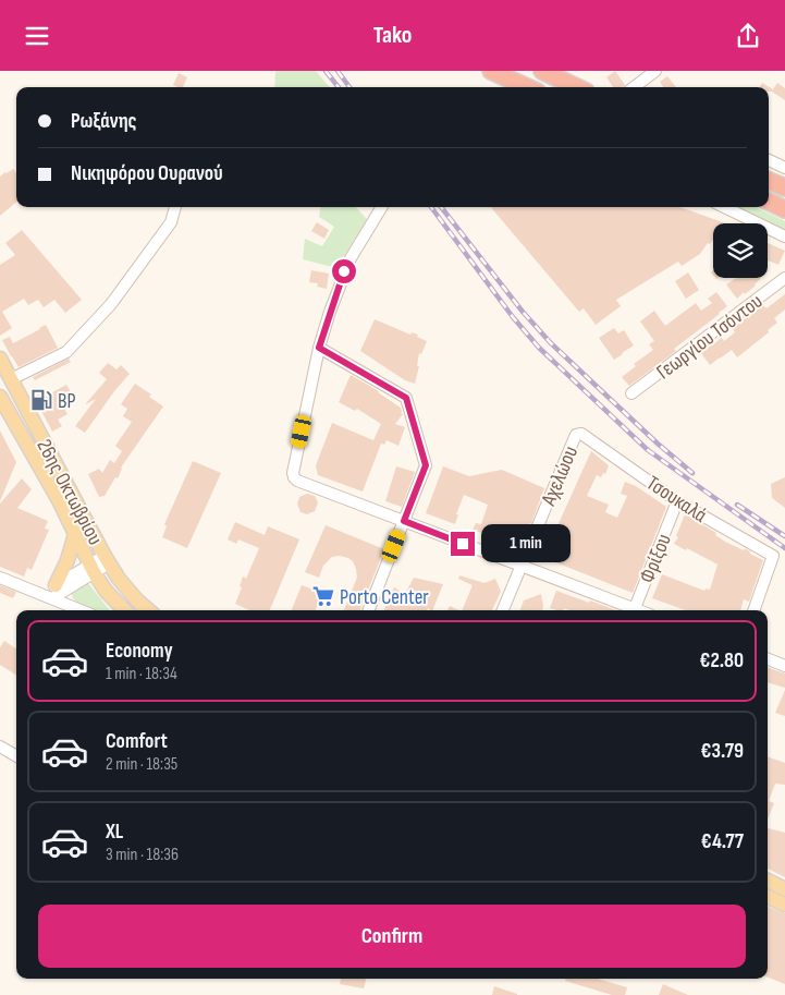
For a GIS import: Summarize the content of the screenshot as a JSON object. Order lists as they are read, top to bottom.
{
  "streets": {
    "main road": ["26ης Οκτωβρίου"],
    "street": [
      "Γεωργίου Τσόντου",
      "Αχελώου",
      "Τσουκαλά",
      "Φρίξου"
    ]
  },
  "crossings": [
    ["Αχελώου", "Τσουκαλά"],
    ["Τσουκαλά", "Φρίξου"]
  ],
  "places": {
    "fuel station": ["BP"],
    "supermarket": ["Porto Center"]
  },
  "page": {
    "header": "Tako",
    "banner": ["Ρωξάνης", "Νικηφόρου Ουρανού"],
    "bubble": "1 min",
    "list": [
      {
        "name": "Economy",
        "note": "1 min · 18:34",
        "value": "€2.80"
      },
      {
        "name": "Comfort",
        "note": "2 min · 18:35",
        "value": "€3.79"
      },
      {
        "name": "XL",
        "note": "3 min · 18:36",
        "value": "€4.77"
      }
    ],
    "buttons": "Confirm"
  }
}
